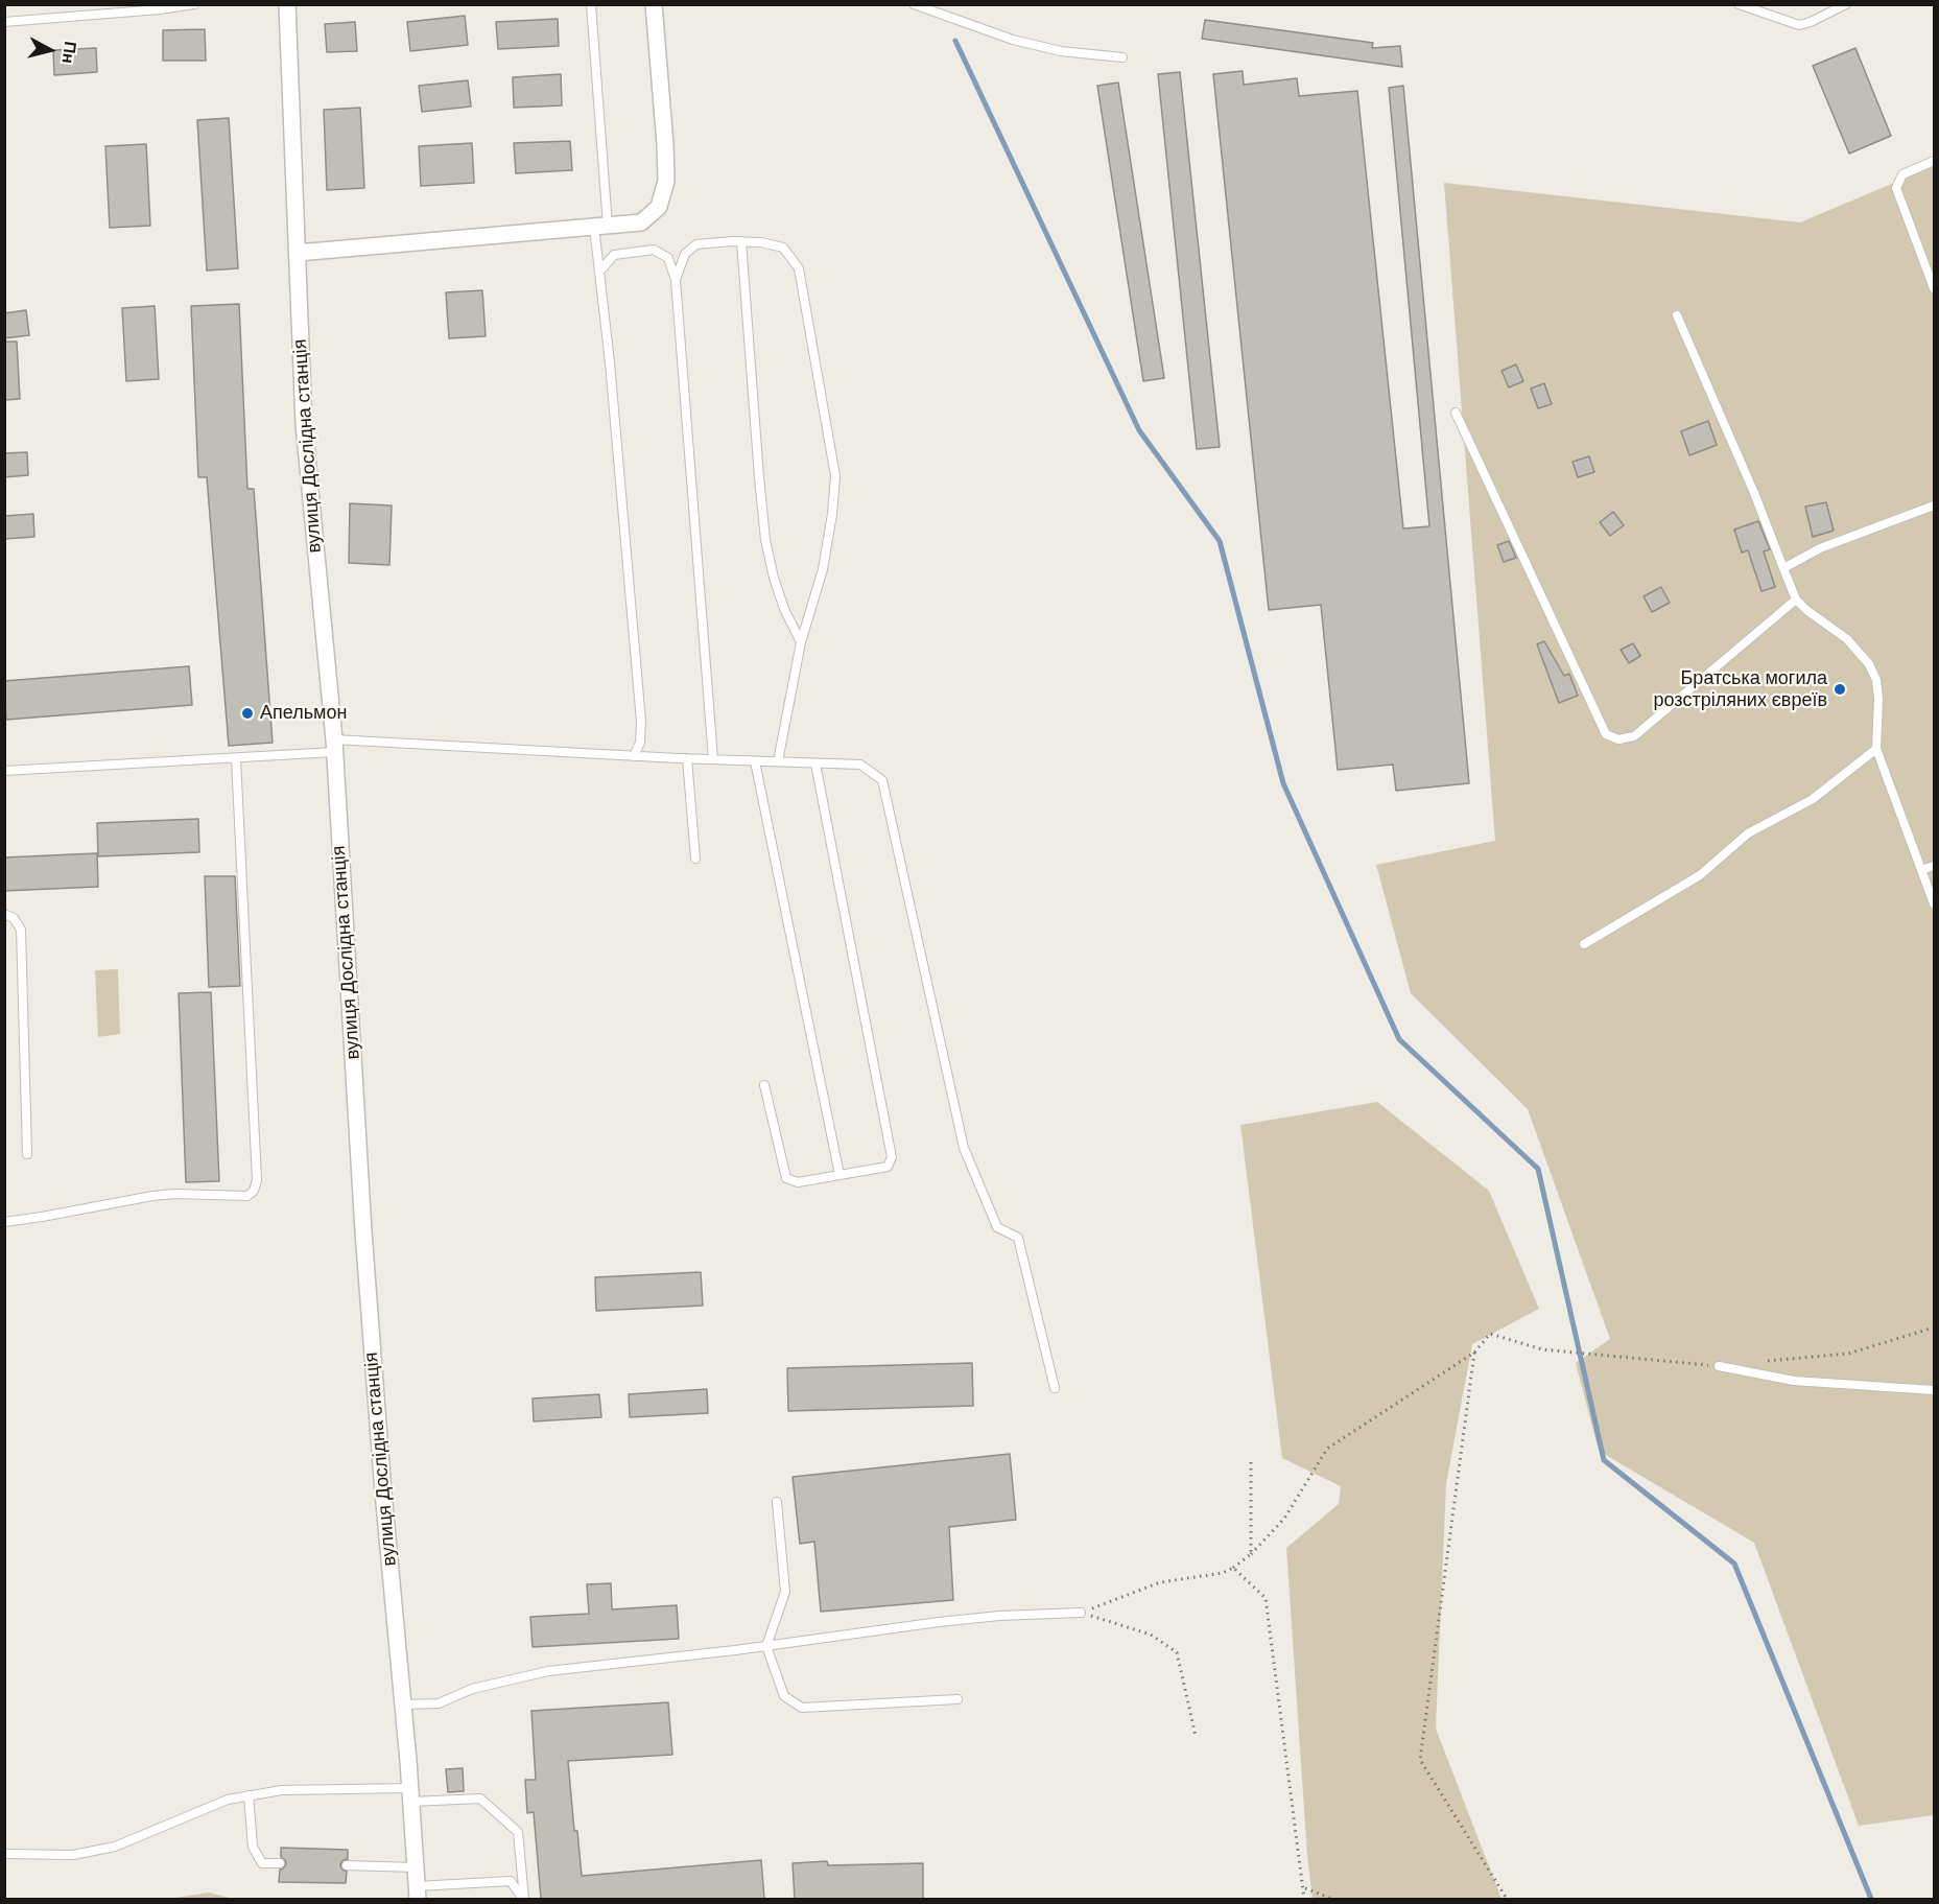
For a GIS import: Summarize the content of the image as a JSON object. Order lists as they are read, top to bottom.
{
  "streets": {
    "street": ["вулиця Дослідна станція"]
  },
  "places": ["Братська могила розстріляних євреїв", "Апельмон"],
  "north": "right"
}
